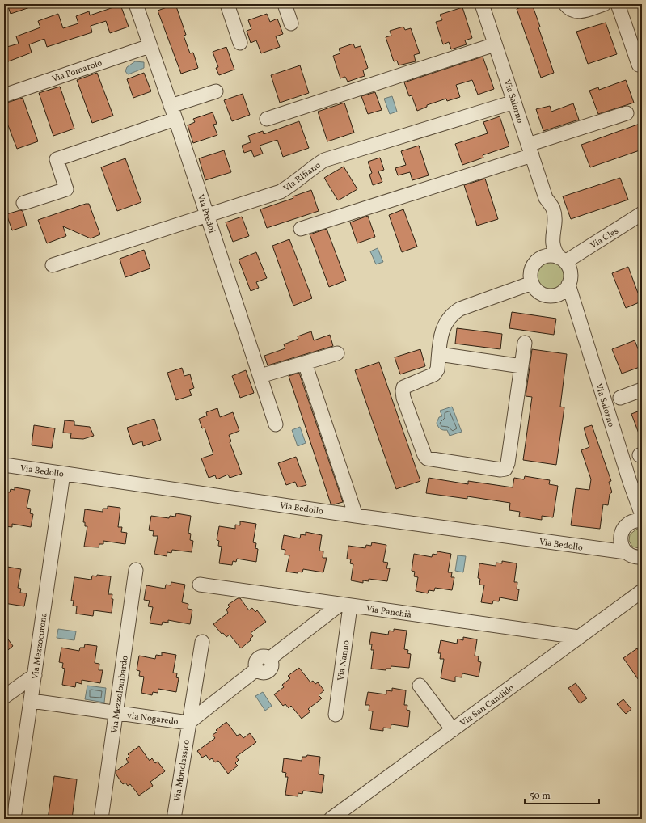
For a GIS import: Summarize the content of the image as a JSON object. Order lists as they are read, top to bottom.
{
  "streets": {
    "street": [
      "Via Pomarolo",
      "Via Salorno",
      "Via Rifiano",
      "Via Predoi",
      "Via Cles",
      "Via Bedollo",
      "Via Panchià",
      "Via Mezzocorona",
      "Via Nanno",
      "Via Mezzolombardo",
      "Via San Candido",
      "via Nogaredo",
      "Via Monclassico"
    ]
  },
  "crossings": [
    ["Via Pomarolo", "Via Predoi"],
    ["Via Salorno", "Via Rifiano"],
    ["Via Salorno", "Via Cles"],
    ["Via Salorno", "Via Bedollo"],
    ["Via Rifiano", "Via Predoi"],
    ["Via Bedollo", "Via Mezzocorona"],
    ["Via Panchià", "Via Nanno"],
    ["Via Panchià", "Via San Candido"],
    ["Via Panchià", "via Nogaredo"],
    ["Via Mezzocorona", "via Nogaredo"],
    ["Via Nanno", "via Nogaredo"],
    ["Via Mezzolombardo", "via Nogaredo"],
    ["via Nogaredo", "Via Monclassico"]
  ],
  "scale_bar": "50 m"
}
